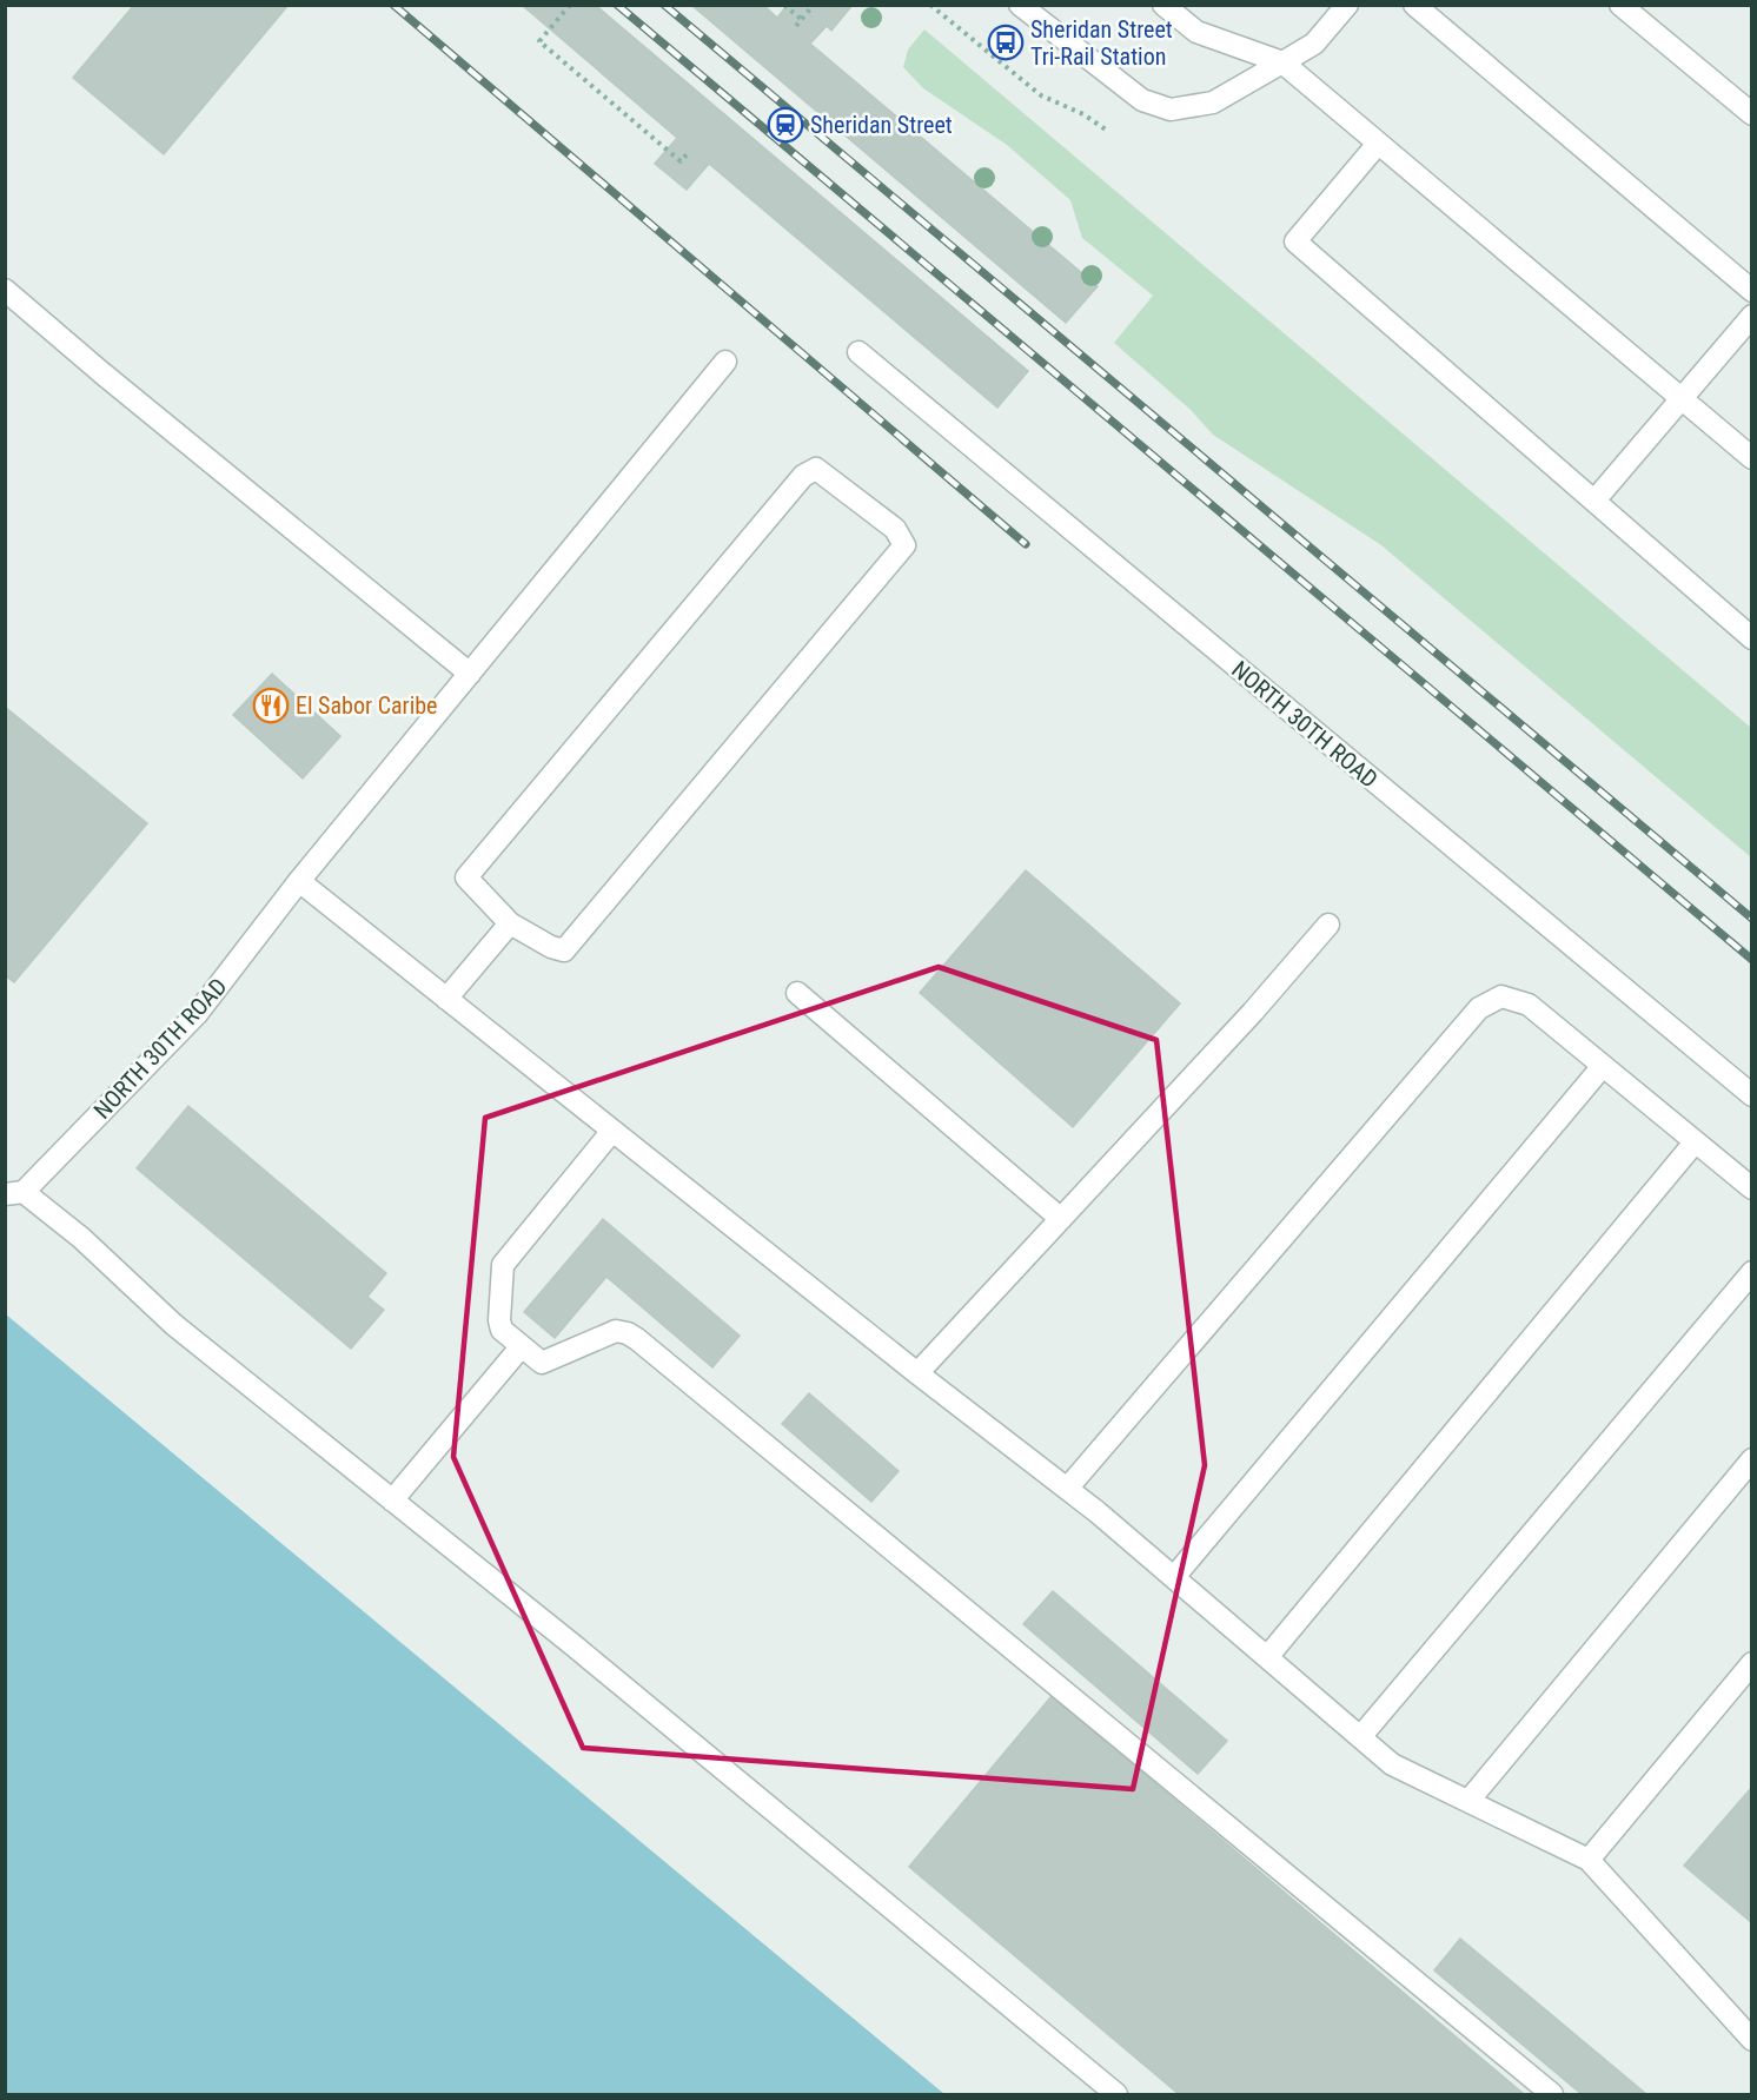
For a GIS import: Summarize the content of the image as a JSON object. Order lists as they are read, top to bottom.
{
  "streets": {
    "street": ["NORTH 30TH ROAD"]
  },
  "places": {
    "bus stop": ["Sheridan Street Tri-Rail Station"],
    "station": ["Sheridan Street"],
    "restaurant": ["El Sabor Caribe"]
  }
}
